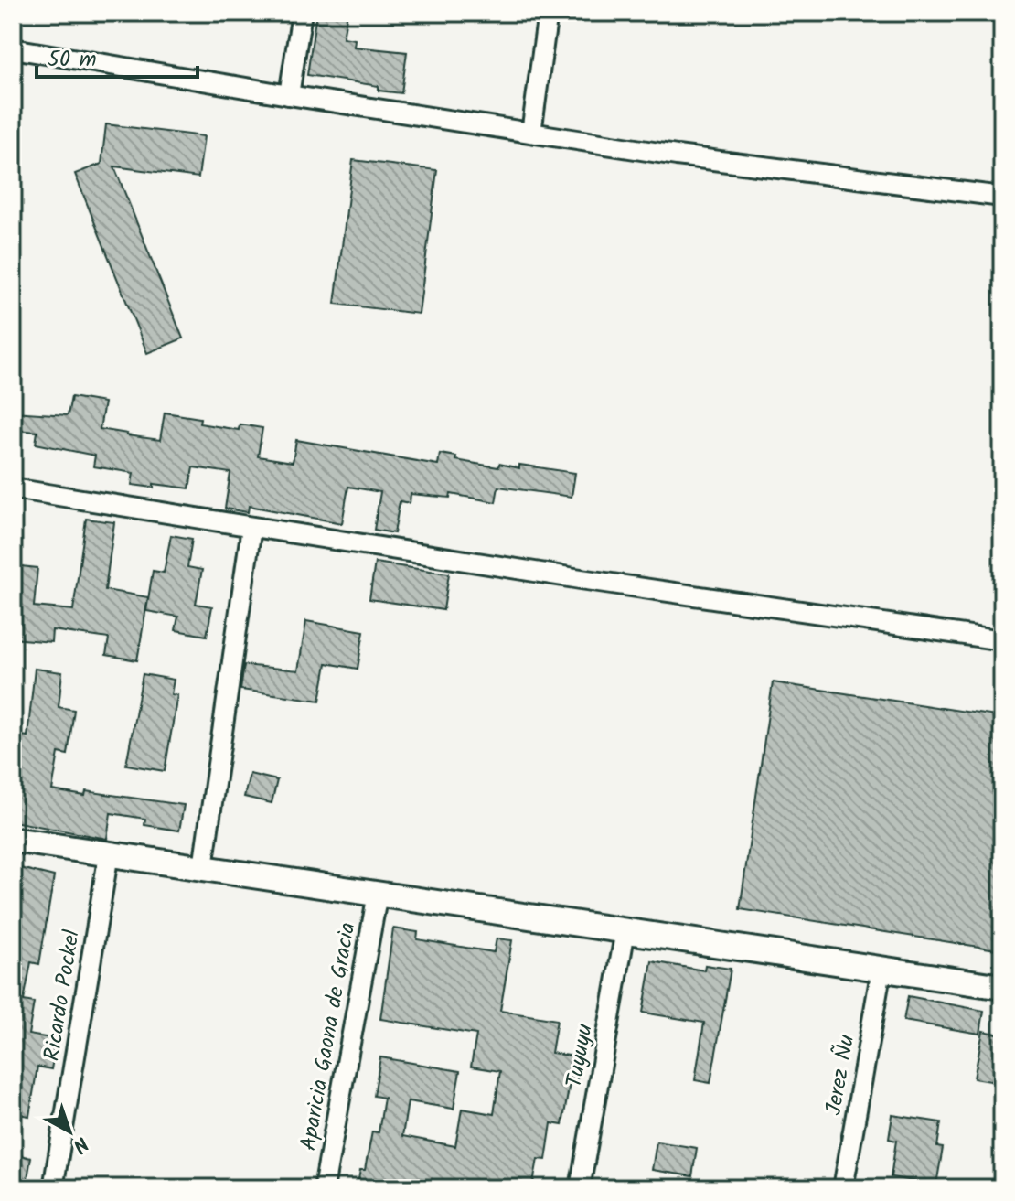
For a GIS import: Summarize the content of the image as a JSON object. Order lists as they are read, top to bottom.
{
  "streets": {
    "street": [
      "Ricardo Pockel",
      "Aparicia Gaona de Gracia",
      "Tuyuyu",
      "Jerez Ñu"
    ]
  },
  "scale_bar": "50 m",
  "north": "bottom right"
}
